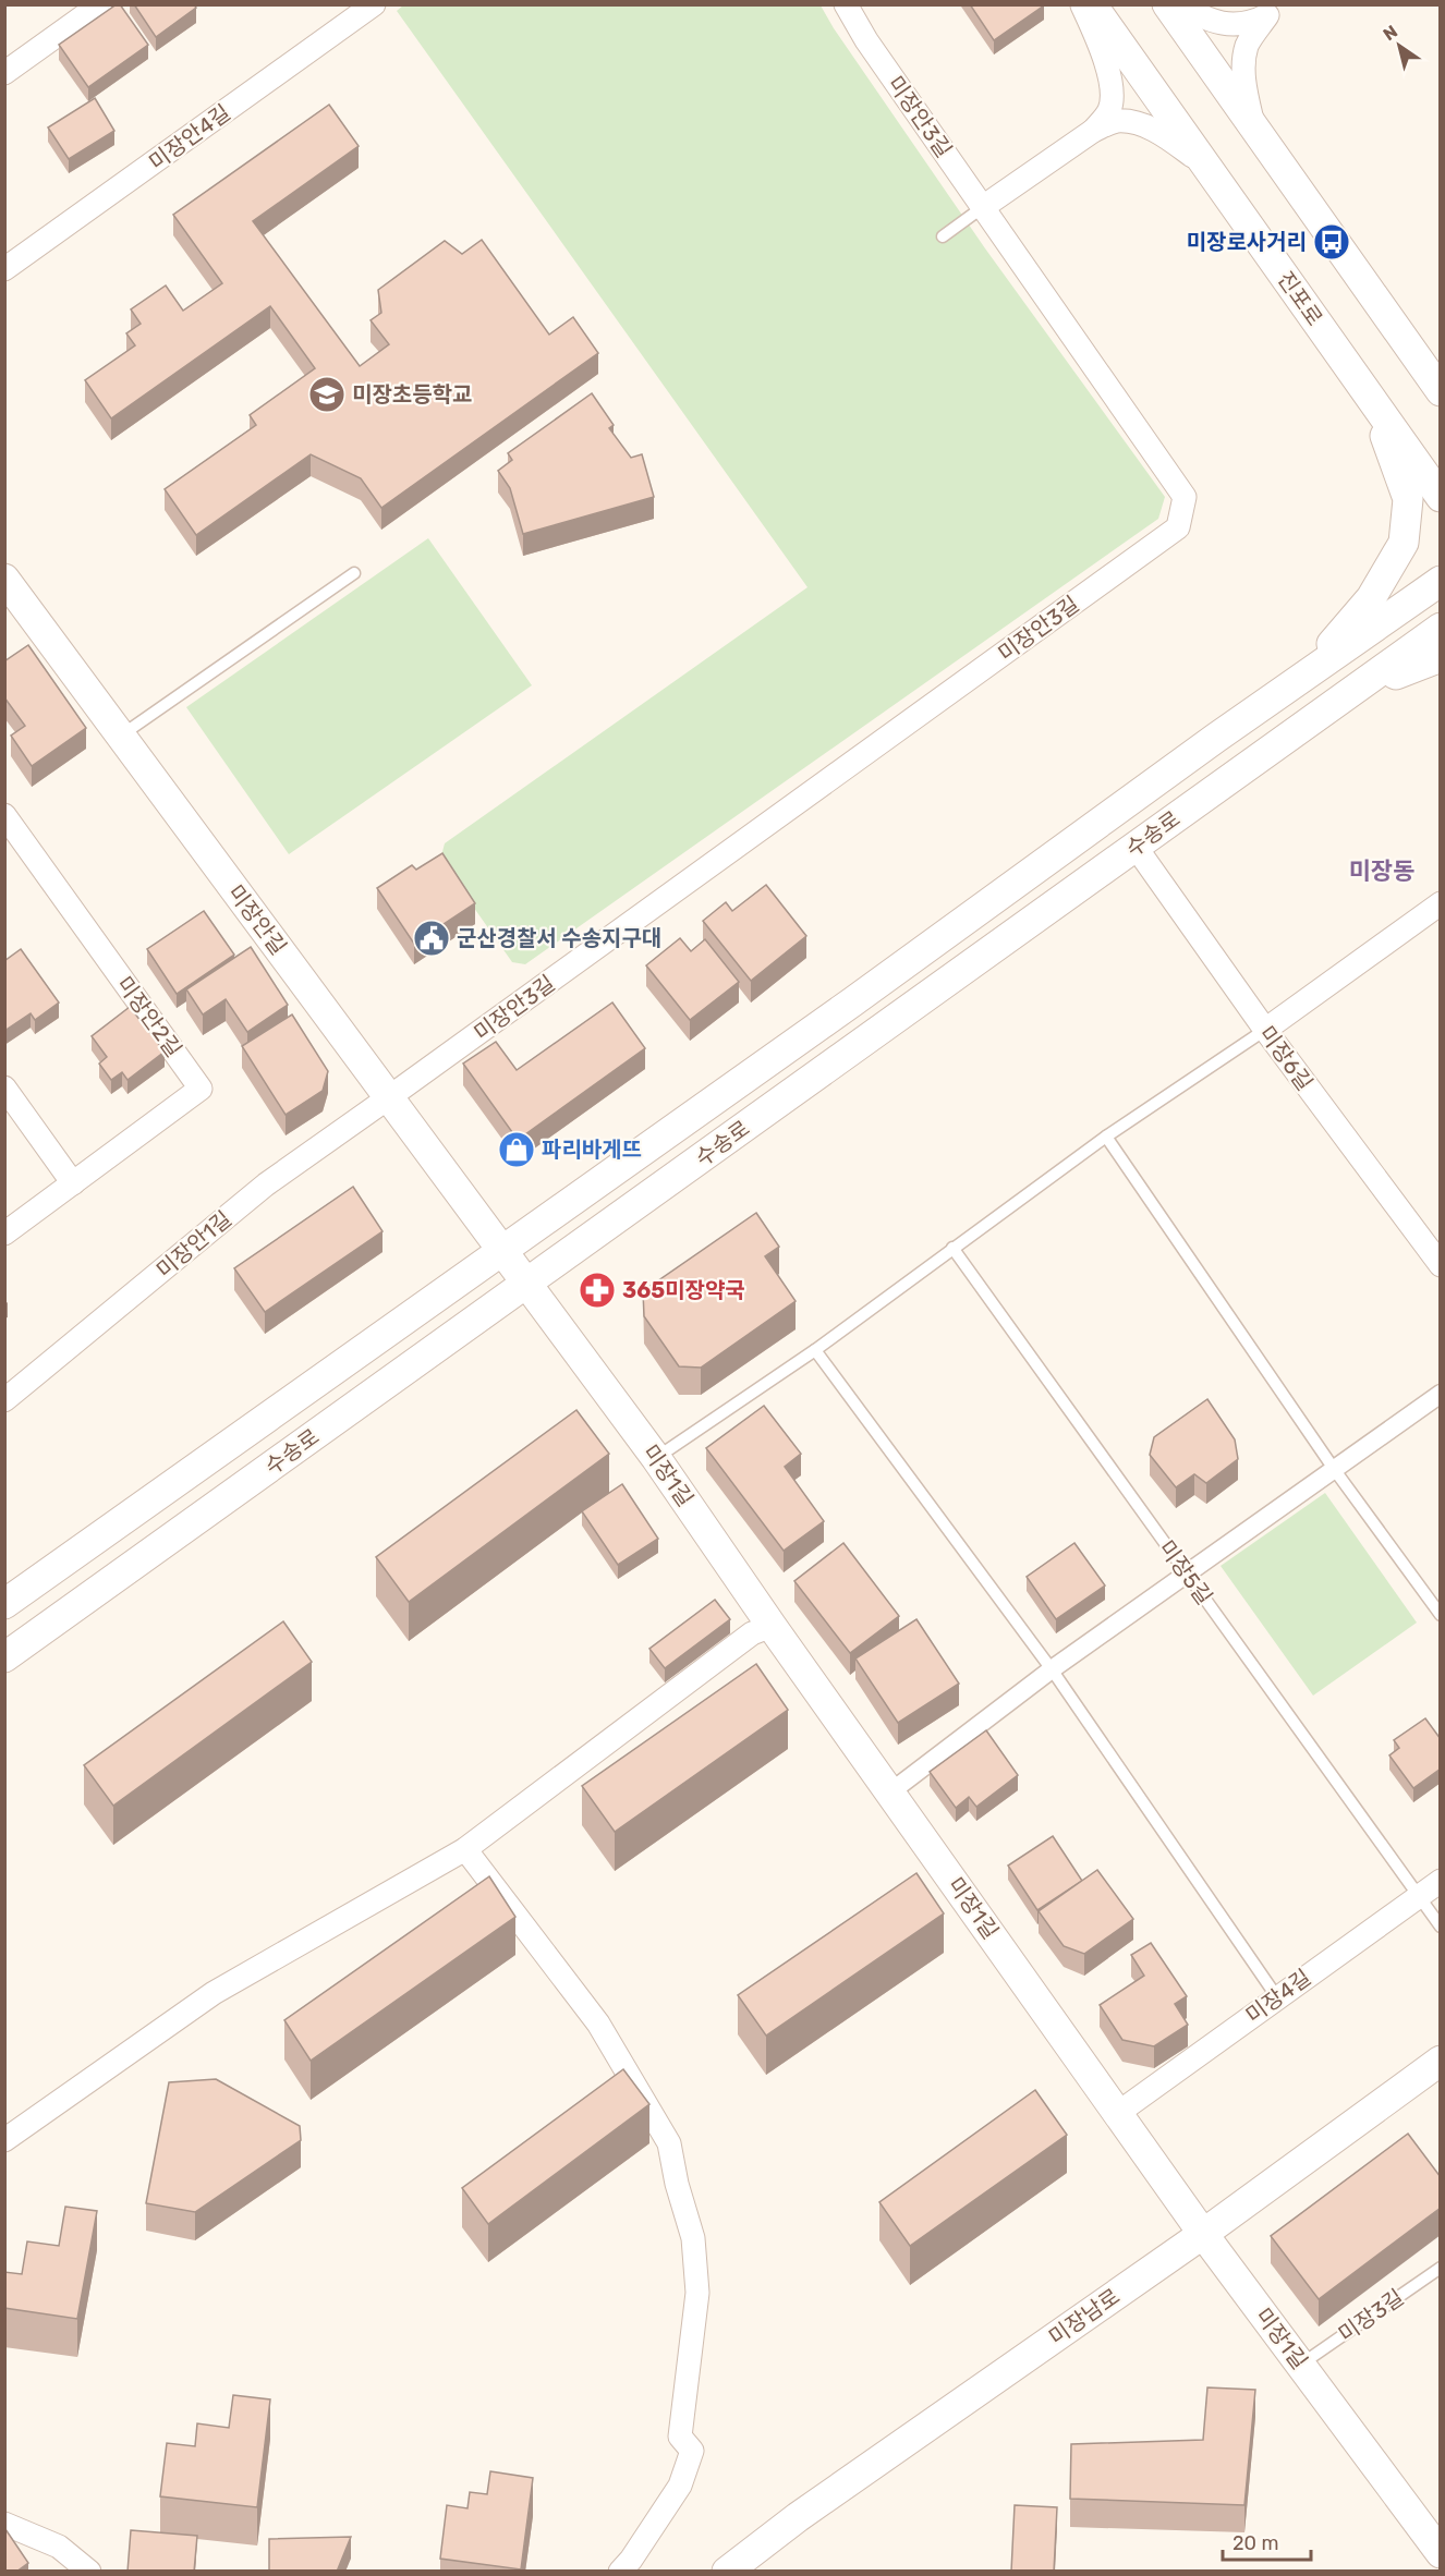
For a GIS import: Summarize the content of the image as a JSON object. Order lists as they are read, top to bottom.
{
  "streets": {
    "street": [
      "미장안3길",
      "미장안4길",
      "진포로",
      "수송로",
      "미장안길",
      "미장안2길",
      "미장6길",
      "미장안1길",
      "미장1길",
      "미장4길",
      "미장남로"
    ],
    "lane": ["미장5길", "미장3길"]
  },
  "crossings": [
    ["미장안3길", "미장안길"],
    ["미장안3길", "미장안1길"],
    ["수송로", "미장안길"],
    ["수송로", "미장6길"],
    ["수송로", "미장1길"],
    ["미장안길", "미장안1길"],
    ["미장안길", "미장1길"],
    ["미장1길", "미장4길"],
    ["미장1길", "미장3길"],
    ["미장1길", "미장남로"],
    ["미장5길", "미장4길"]
  ],
  "districts": ["미장동"],
  "places": {
    "bus stop": ["미장로사거리"],
    "school or university": ["미장초등학교"],
    "public building": ["군산경찰서 수송지구대"],
    "shop": ["파리바게뜨"],
    "pharmacy": ["365미장약국"]
  },
  "scale_bar": "20 m",
  "north": "top left"
}
